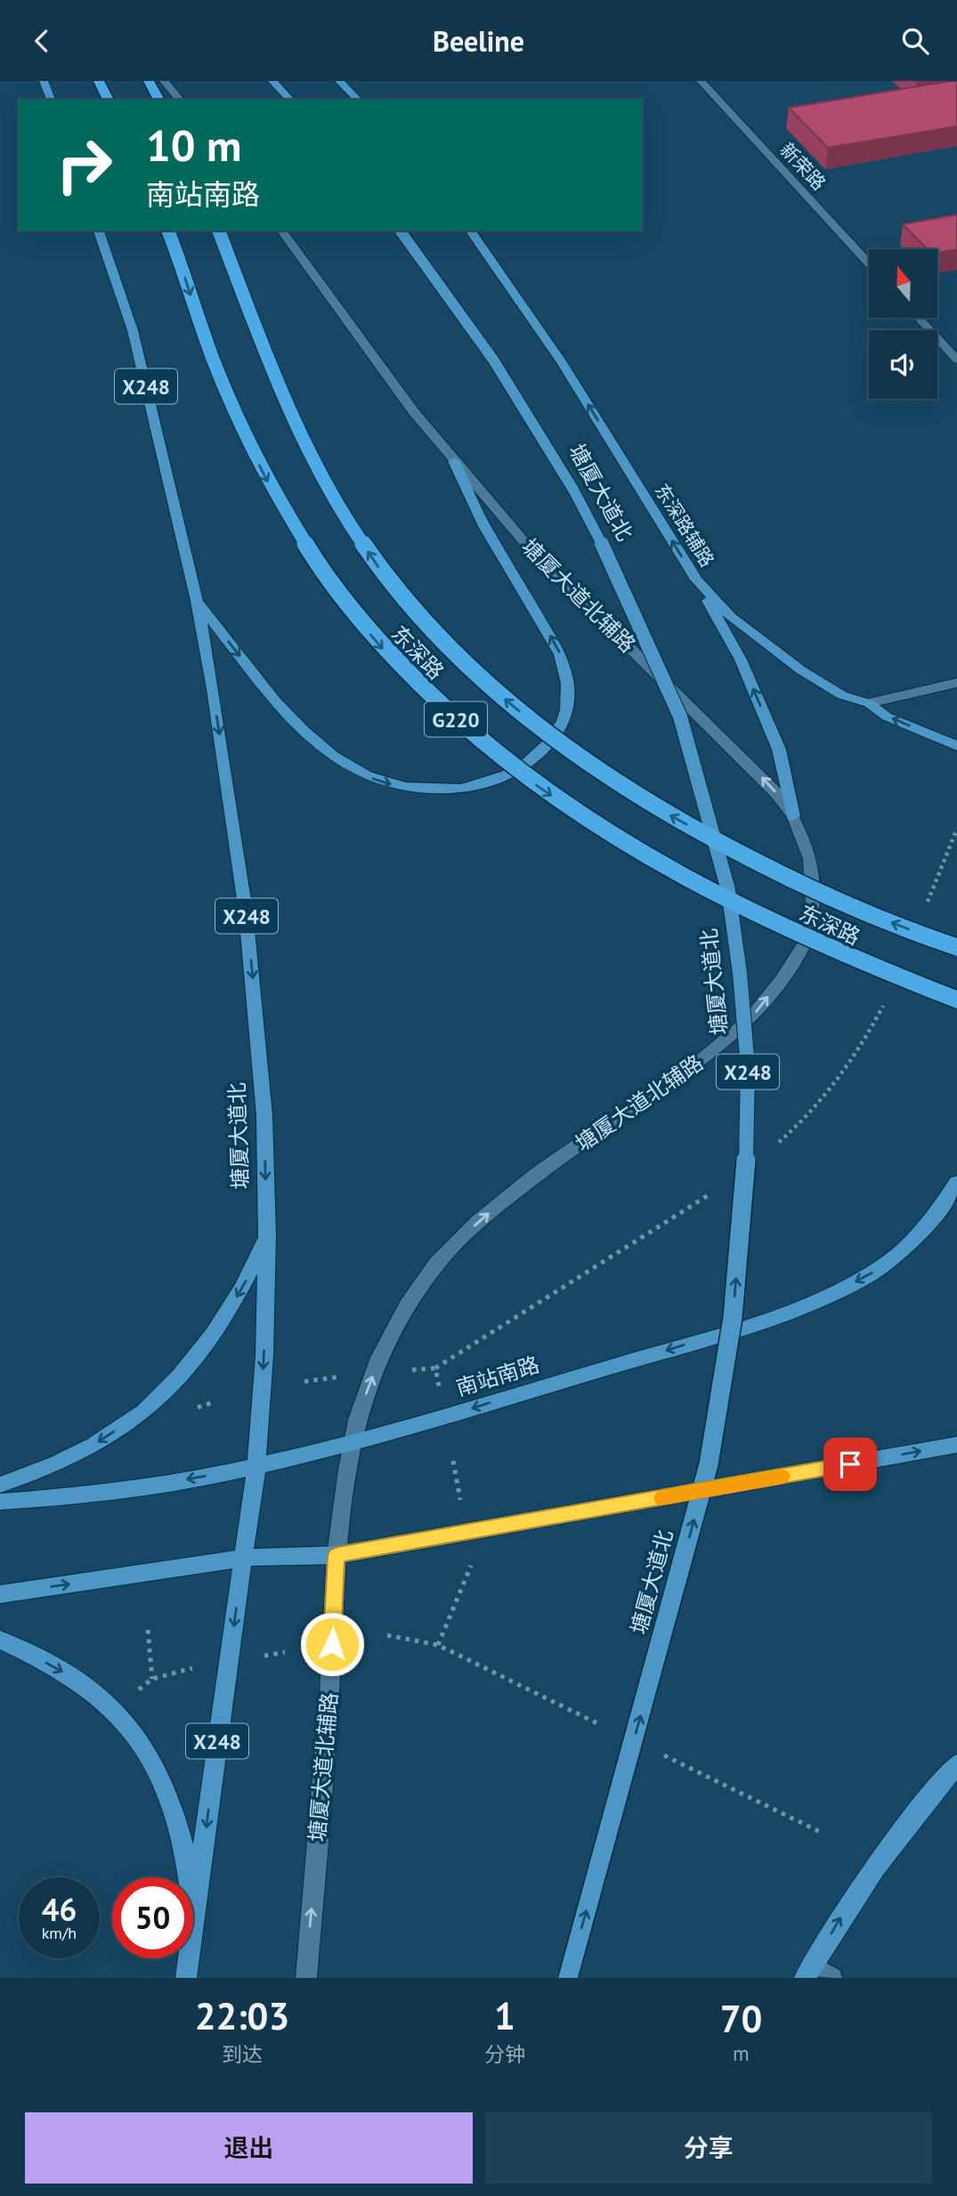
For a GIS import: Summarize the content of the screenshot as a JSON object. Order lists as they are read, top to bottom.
{
  "streets": {
    "highway": ["东深路", "G220"],
    "main road": [
      "新荣路",
      "X248",
      "塘厦大道北",
      "东深路辅路",
      "塘厦大道北辅路",
      "南站南路"
    ]
  },
  "crossings": [
    ["塘厦大道北", "南站南路"],
    ["塘厦大道北辅路", "南站南路"]
  ],
  "one_way": ["东深路辅路", "塘厦大道北辅路"],
  "north": "top",
  "page": {
    "header": "Beeline",
    "turn": ["10 m", "南站南路"],
    "speed": "46 km/h",
    "limit": "50",
    "eta": [
      "22:03",
      "到达",
      "1",
      "分钟",
      "70",
      "m"
    ],
    "buttons": ["退出", "分享"]
  }
}
